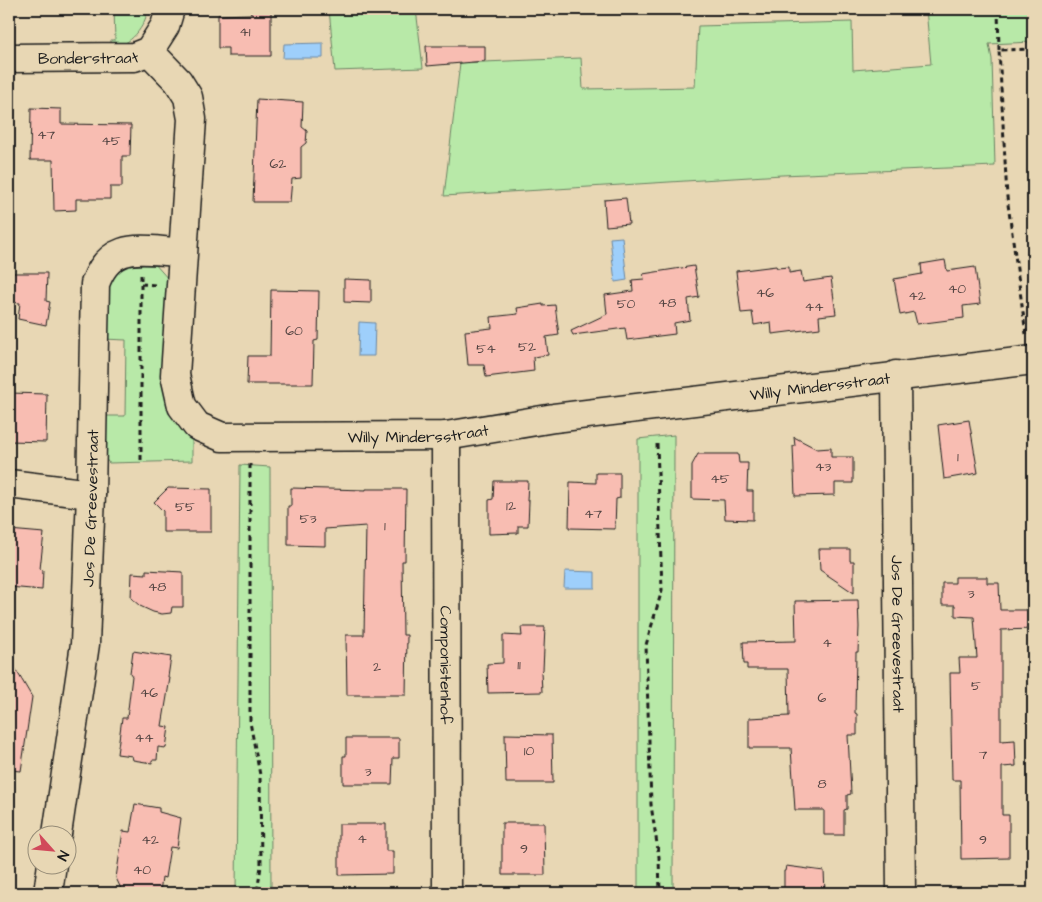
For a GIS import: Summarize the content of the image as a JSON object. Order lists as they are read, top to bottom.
{
  "streets": {
    "street": [
      "Bonderstraat",
      "Willy Mindersstraat",
      "Jos De Greevestraat",
      "Componistenhof"
    ]
  },
  "crossings": [
    ["Bonderstraat", "Willy Mindersstraat"],
    ["Willy Mindersstraat", "Jos De Greevestraat"],
    ["Willy Mindersstraat", "Componistenhof"]
  ],
  "house_numbers": [
    "41",
    "47",
    "45",
    "62",
    "40",
    "46",
    "42",
    "48",
    "50",
    "44",
    "60",
    "52",
    "54",
    "1",
    "43",
    "45",
    "12",
    "55",
    "47",
    "53",
    "1",
    "48",
    "3",
    "4",
    "11",
    "2",
    "5",
    "46",
    "6",
    "44",
    "10",
    "7",
    "3",
    "8",
    "4",
    "42",
    "9",
    "9",
    "40"
  ],
  "north": "bottom right"
}
